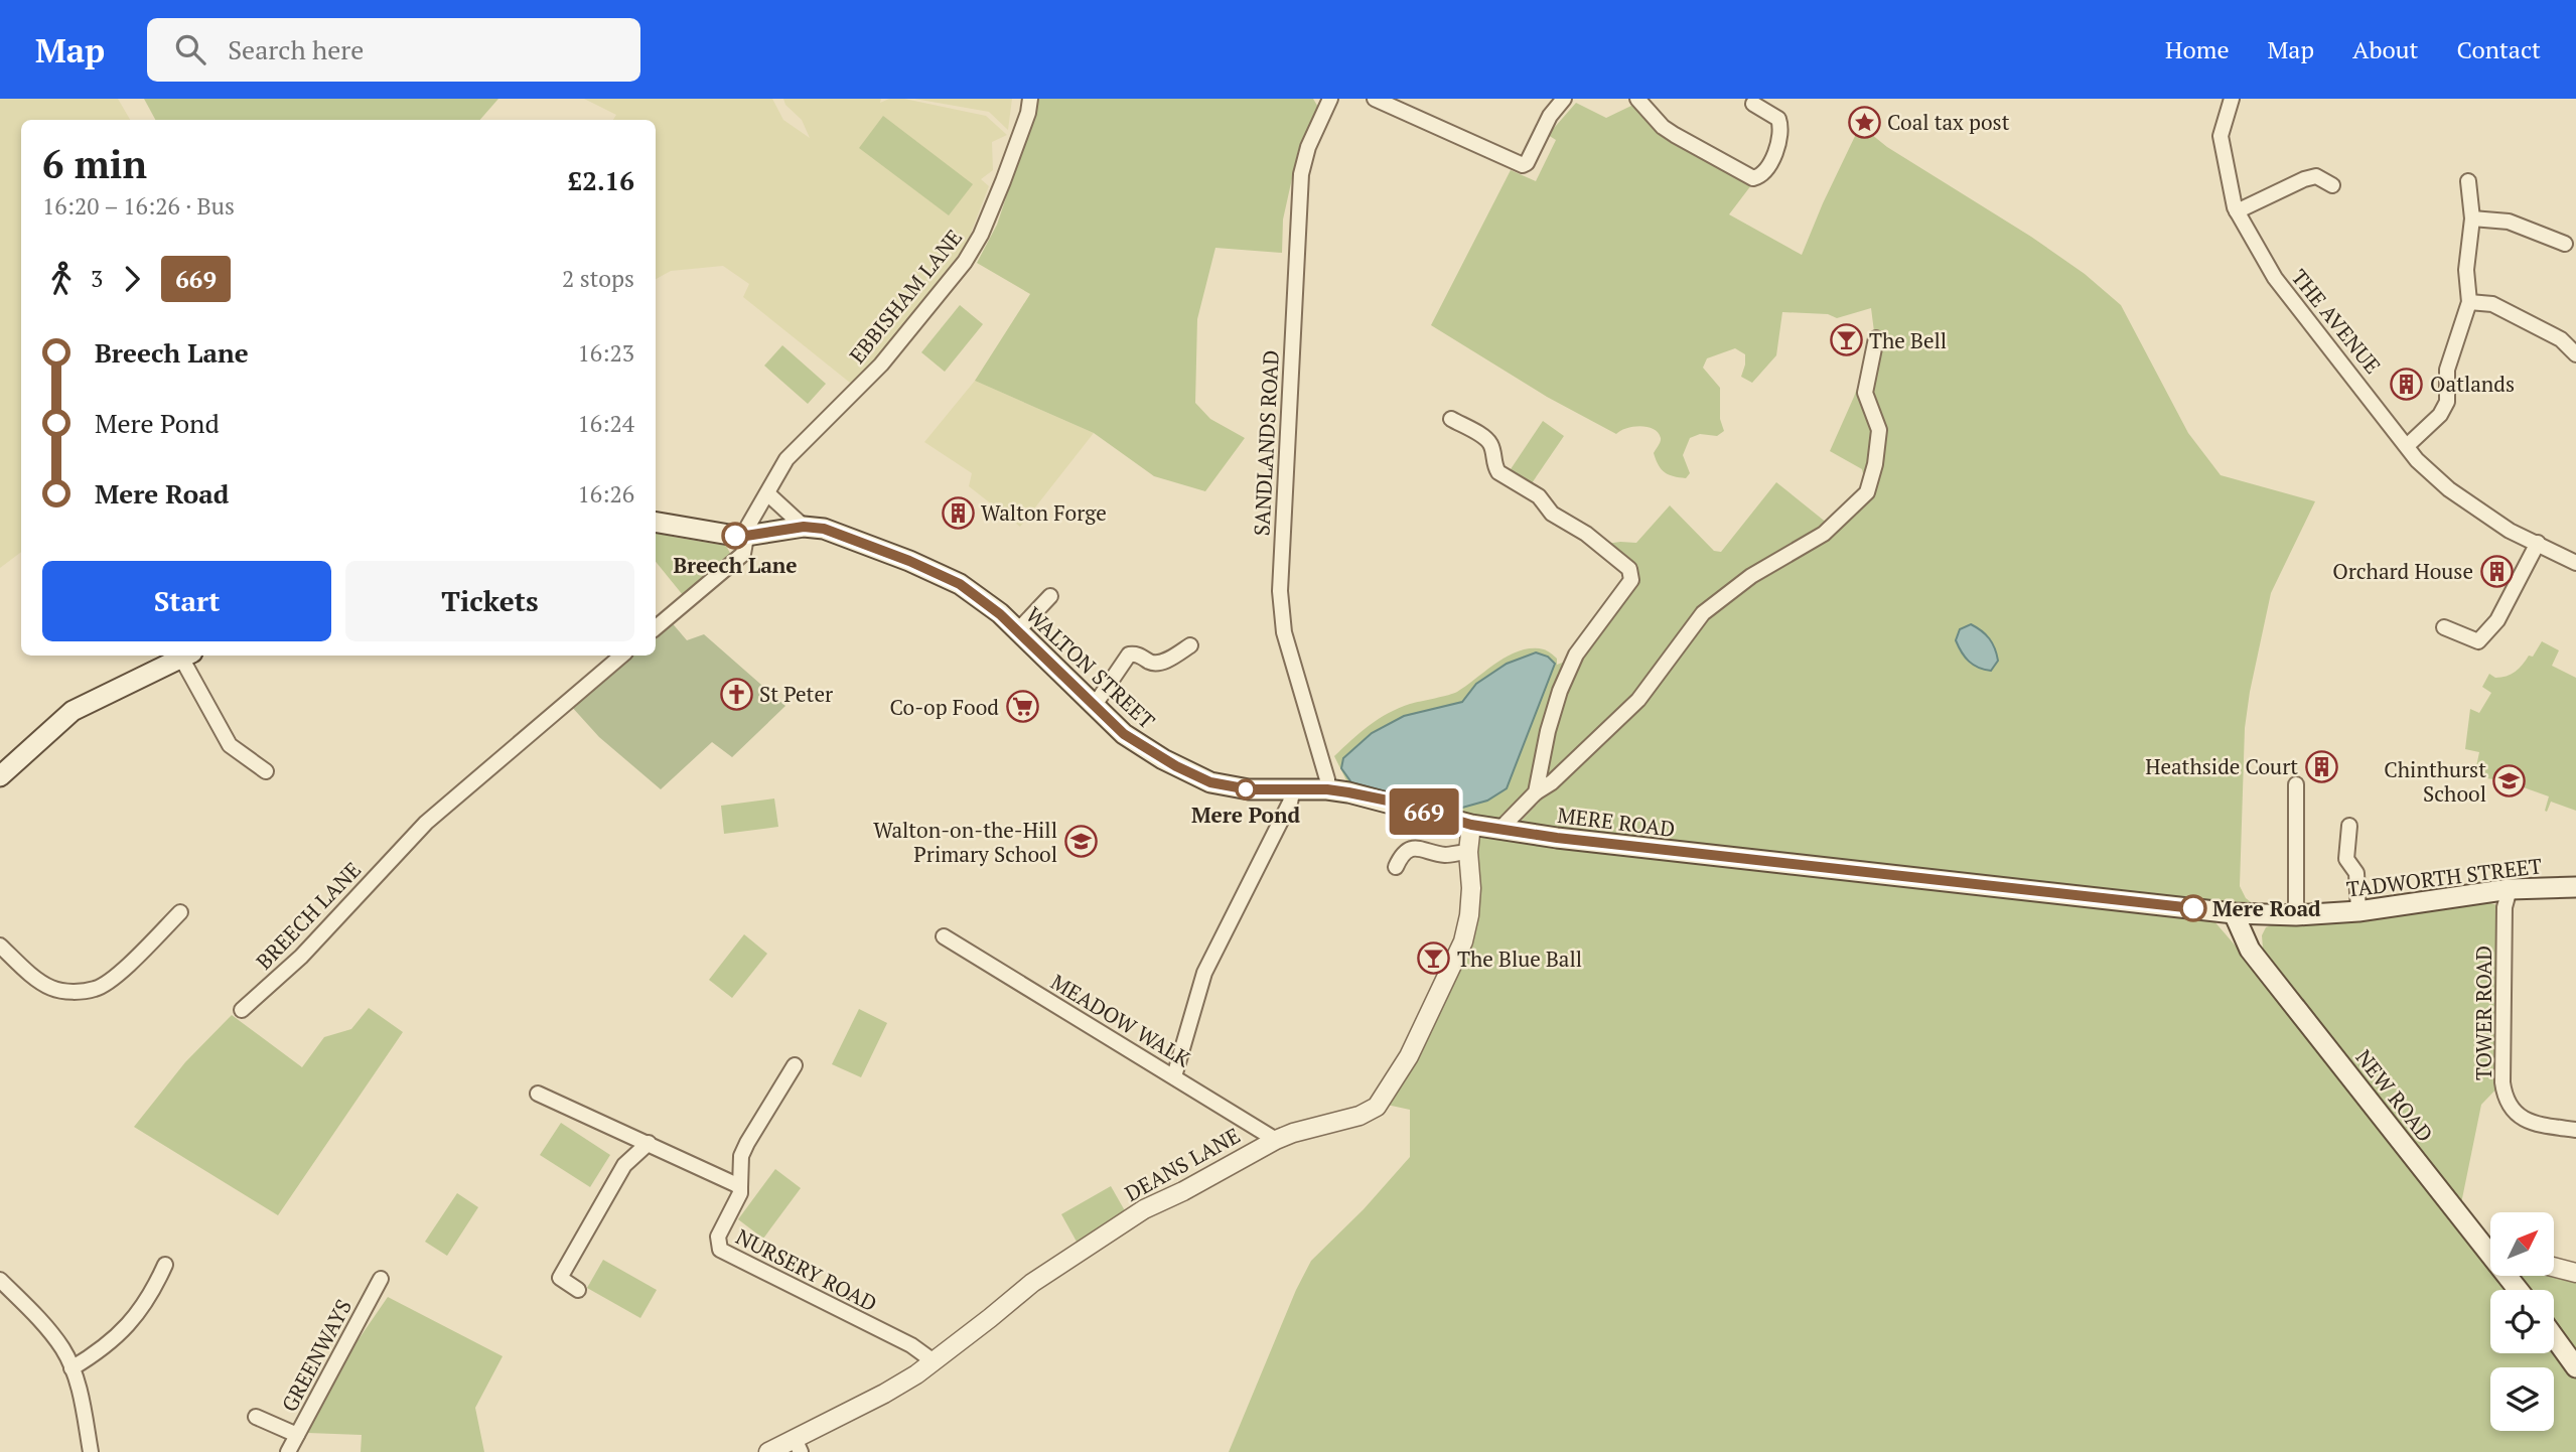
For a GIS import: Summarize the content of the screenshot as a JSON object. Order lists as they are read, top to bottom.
{
  "streets": {
    "main road": [
      "WALTON STREET",
      "MERE ROAD",
      "TADWORTH STREET",
      "NEW ROAD"
    ],
    "street": [
      "EBBISHAM LANE",
      "THE AVENUE",
      "SANDLANDS ROAD",
      "BREECH LANE",
      "TOWER ROAD",
      "MEADOW WALK",
      "DEANS LANE",
      "NURSERY ROAD",
      "GREENWAYS"
    ]
  },
  "crossings": [
    ["EBBISHAM LANE", "WALTON STREET"],
    ["SANDLANDS ROAD", "WALTON STREET"],
    ["WALTON STREET", "MERE ROAD"],
    ["WALTON STREET", "DEANS LANE"],
    ["MERE ROAD", "TADWORTH STREET"],
    ["MERE ROAD", "NEW ROAD"],
    ["TADWORTH STREET", "TOWER ROAD"],
    ["TADWORTH STREET", "NEW ROAD"],
    ["MEADOW WALK", "DEANS LANE"],
    ["DEANS LANE", "NURSERY ROAD"]
  ],
  "places": {
    "place": ["Coal tax post"],
    "bar": ["The Bell", "The Blue Ball"],
    "building": [
      "Oatlands",
      "Walton Forge",
      "Orchard House",
      "Heathside Court"
    ],
    "other": ["Breech Lane", "Mere Pond", "Mere Road"],
    "church": ["St Peter"],
    "supermarket": ["Co-op Food"],
    "school or university": ["Chinthurst School", "Walton-on-the-Hill Primary School"]
  },
  "lines": ["bus line 669"],
  "north": "top right",
  "page": {
    "header": "Map",
    "search": "Search here",
    "nav": [
      "Home",
      "Map",
      "About",
      "Contact"
    ],
    "on_map": "669",
    "heading": ["6 min", "16:20 – 16:26 · Bus", "£2.16"],
    "legs": ["3", "669", "2 stops"],
    "list": [
      {
        "name": "Breech Lane",
        "value": "16:23"
      },
      {
        "name": "Mere Pond",
        "value": "16:24"
      },
      {
        "name": "Mere Road",
        "value": "16:26"
      }
    ],
    "buttons": ["Start", "Tickets"]
  }
}
